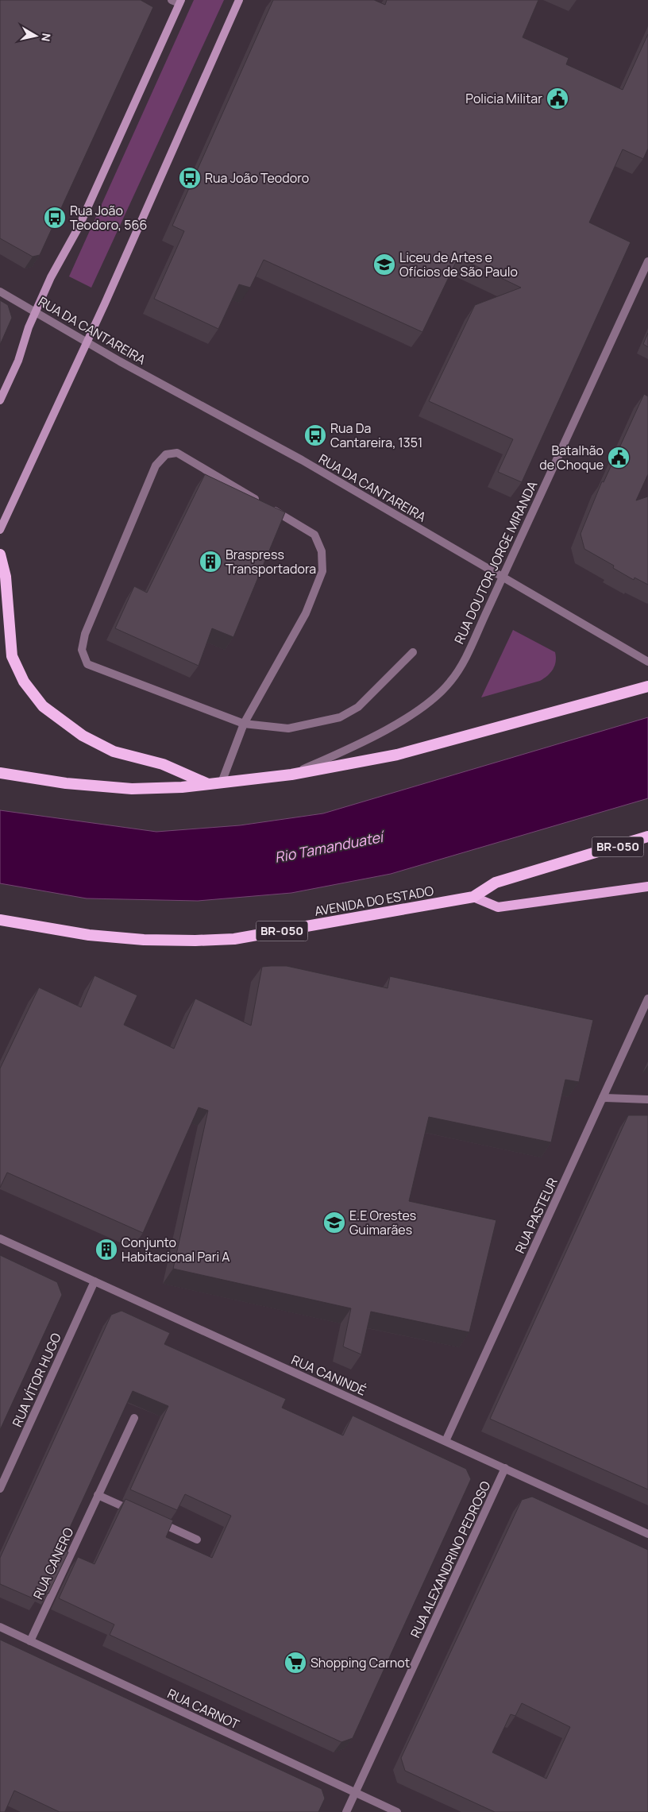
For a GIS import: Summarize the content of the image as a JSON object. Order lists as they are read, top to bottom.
{
  "streets": {
    "highway": ["BR-050", "AVENIDA DO ESTADO"],
    "street": [
      "RUA DA CANTAREIRA",
      "RUA DOUTOR JORGE MIRANDA",
      "RUA PASTEUR",
      "RUA CANINDÉ",
      "RUA VÍTOR HUGO",
      "RUA ALEXANDRINO PEDROSO",
      "RUA CANERO",
      "RUA CARNOT"
    ]
  },
  "crossings": [
    ["RUA DA CANTAREIRA", "RUA DOUTOR JORGE MIRANDA"],
    ["RUA PASTEUR", "RUA CANINDÉ"],
    ["RUA CANINDÉ", "RUA VÍTOR HUGO"],
    ["RUA CANINDÉ", "RUA ALEXANDRINO PEDROSO"],
    ["RUA ALEXANDRINO PEDROSO", "RUA CARNOT"],
    ["RUA CANERO", "RUA CARNOT"]
  ],
  "water": ["Rio Tamanduateí"],
  "places": {
    "public building": ["Policia Militar", "Batalhão de Choque"],
    "bus stop": ["Rua João Teodoro", "Rua João Teodoro, 566", "Rua Da Cantareira, 1351"],
    "school or university": ["Liceu de Artes e Ofícios de São Paulo", "E.E Orestes Guimarães"],
    "building": ["Braspress Transportadora", "Conjunto Habitacional Pari A"],
    "supermarket": ["Shopping Carnot"]
  },
  "north": "right"
}
